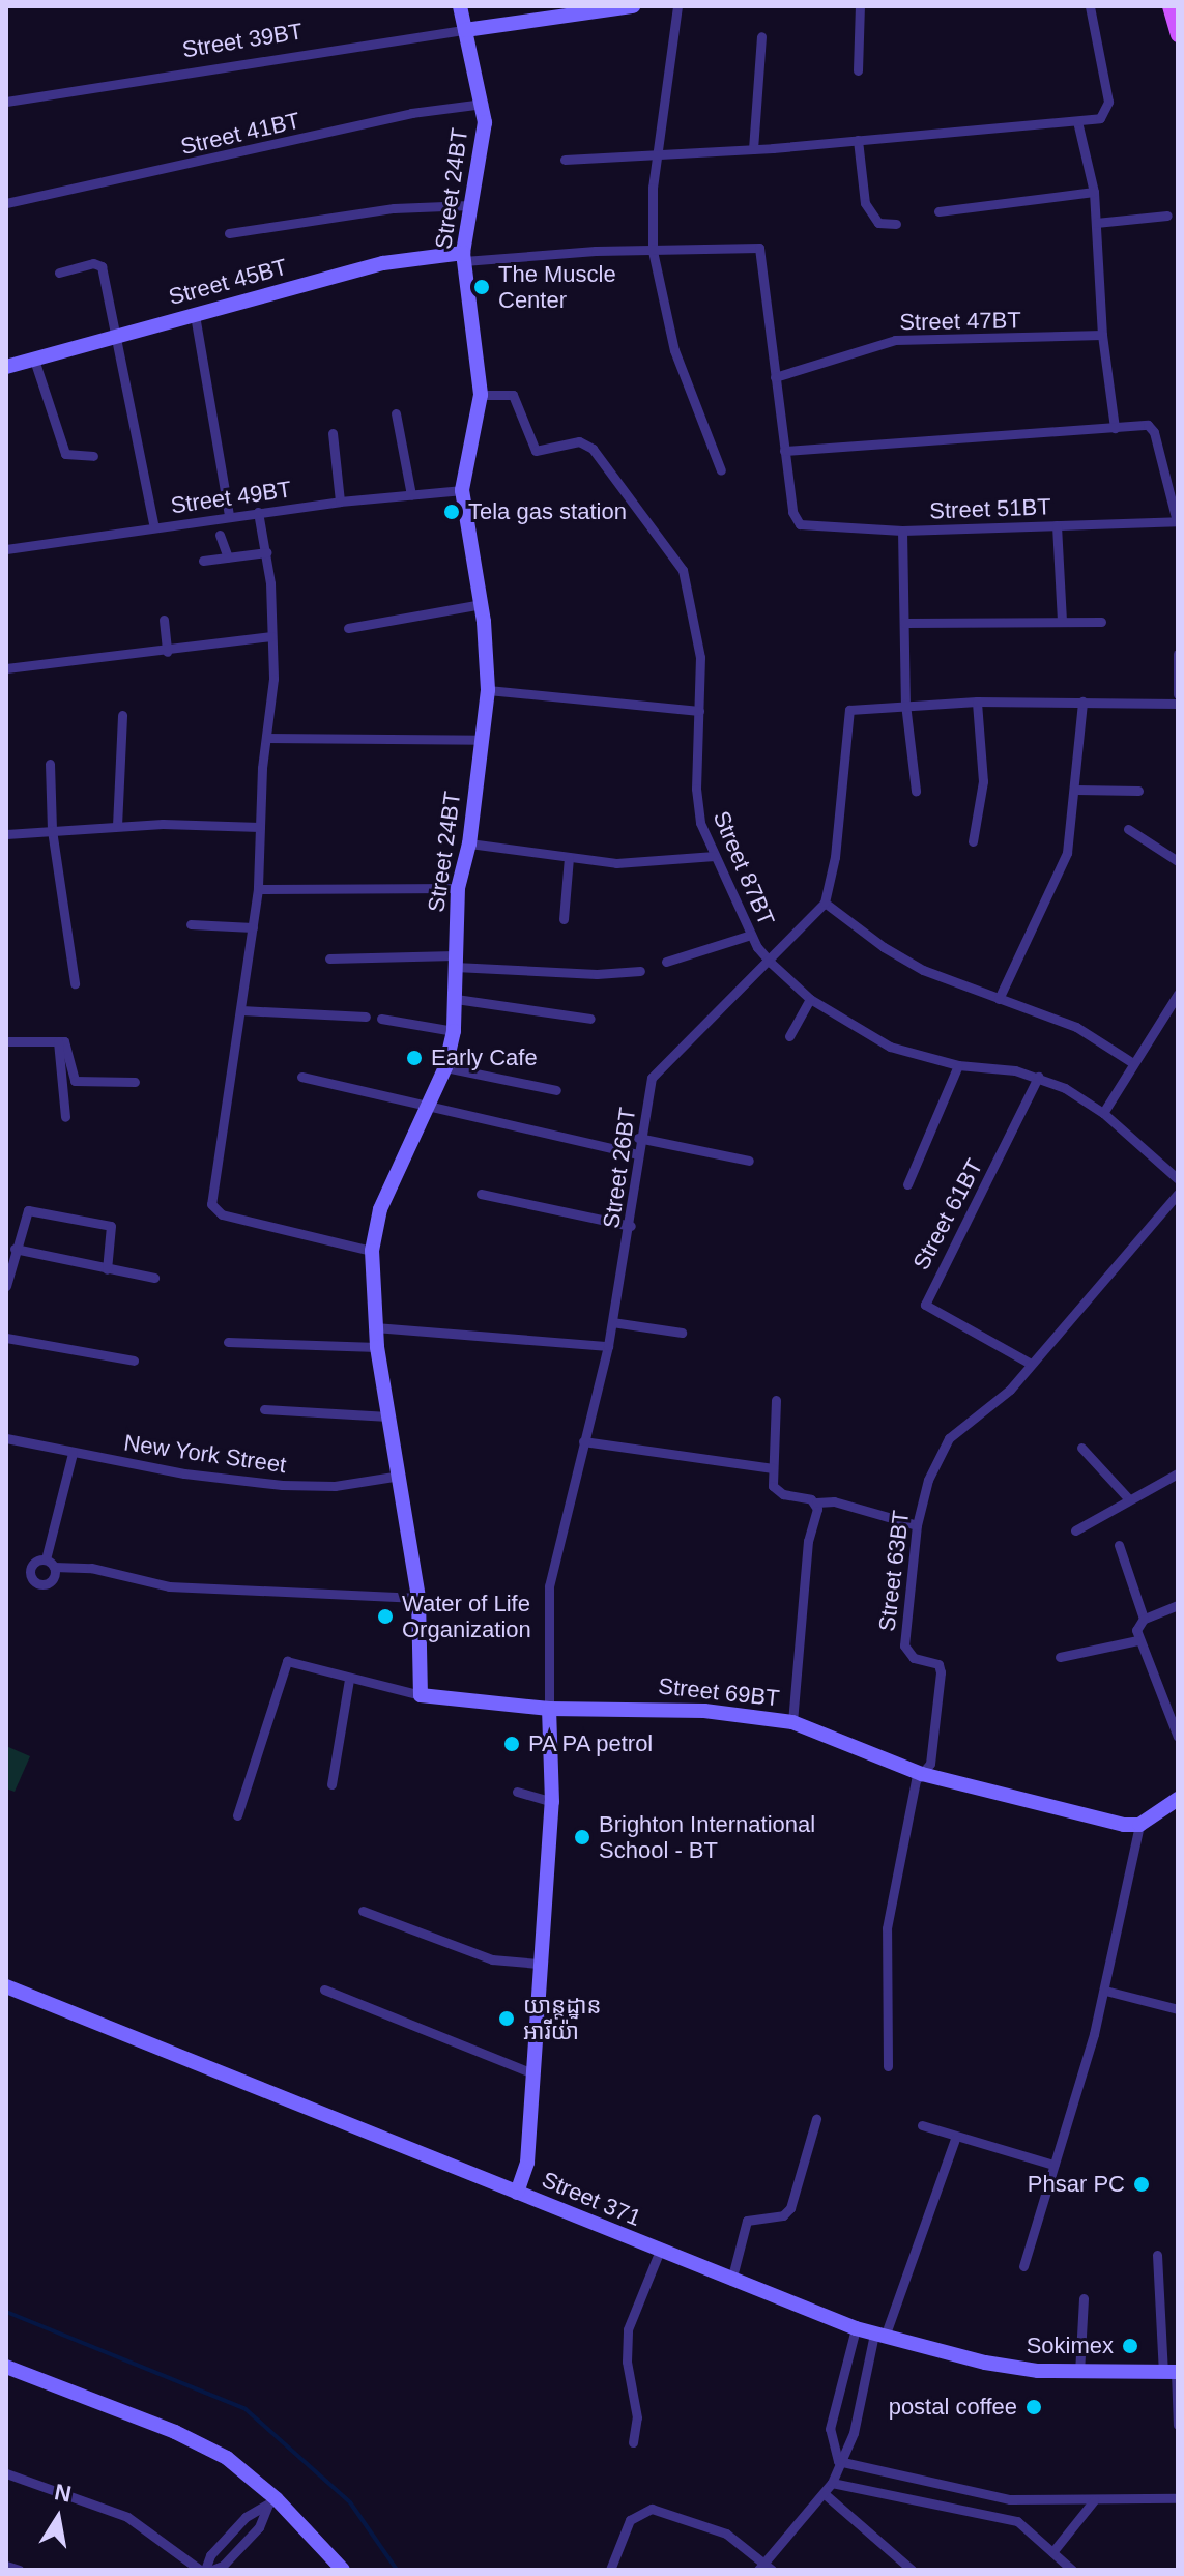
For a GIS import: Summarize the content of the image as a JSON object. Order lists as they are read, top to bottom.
{
  "streets": {
    "street": [
      "Street 39BT",
      "Street 41BT",
      "Street 24BT",
      "Street 45BT",
      "Street 47BT",
      "Street 49BT",
      "Street 51BT",
      "Street 87BT",
      "Street 26BT",
      "Street 61BT",
      "New York Street",
      "Street 63BT",
      "Street 69BT",
      "Street 371"
    ]
  },
  "crossings": [
    ["Street 39BT", "Street 24BT"],
    ["Street 41BT", "Street 24BT"],
    ["Street 24BT", "Street 45BT"],
    ["Street 24BT", "Street 49BT"],
    ["Street 24BT", "Street 87BT"],
    ["Street 24BT", "New York Street"],
    ["Street 24BT", "Street 69BT"],
    ["Street 87BT", "Street 26BT"],
    ["Street 87BT", "Street 61BT"],
    ["Street 26BT", "Street 69BT"],
    ["Street 61BT", "Street 63BT"],
    ["Street 63BT", "Street 69BT"]
  ],
  "places": [
    "The Muscle Center",
    "Tela gas station",
    "Early Cafe",
    "Water of Life Organization",
    "PA PA petrol",
    "Brighton International School - BT",
    "យាន្ដដ្ឋាន អារីយ៉ា",
    "Phsar PC",
    "Sokimex",
    "postal coffee"
  ],
  "north": "top"
}
